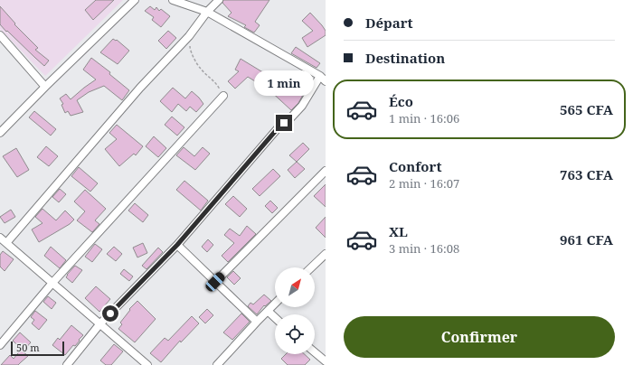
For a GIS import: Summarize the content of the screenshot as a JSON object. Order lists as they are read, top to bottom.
{
  "scale_bar": "50 m",
  "north": "top right",
  "page": {
    "banner": ["Départ", "Destination"],
    "bubble": "1 min",
    "list": [
      {
        "name": "Éco",
        "note": "1 min · 16:06",
        "value": "565 CFA"
      },
      {
        "name": "Confort",
        "note": "2 min · 16:07",
        "value": "763 CFA"
      },
      {
        "name": "XL",
        "note": "3 min · 16:08",
        "value": "961 CFA"
      }
    ],
    "buttons": "Confirmer",
    "scale": "50 m"
  }
}
